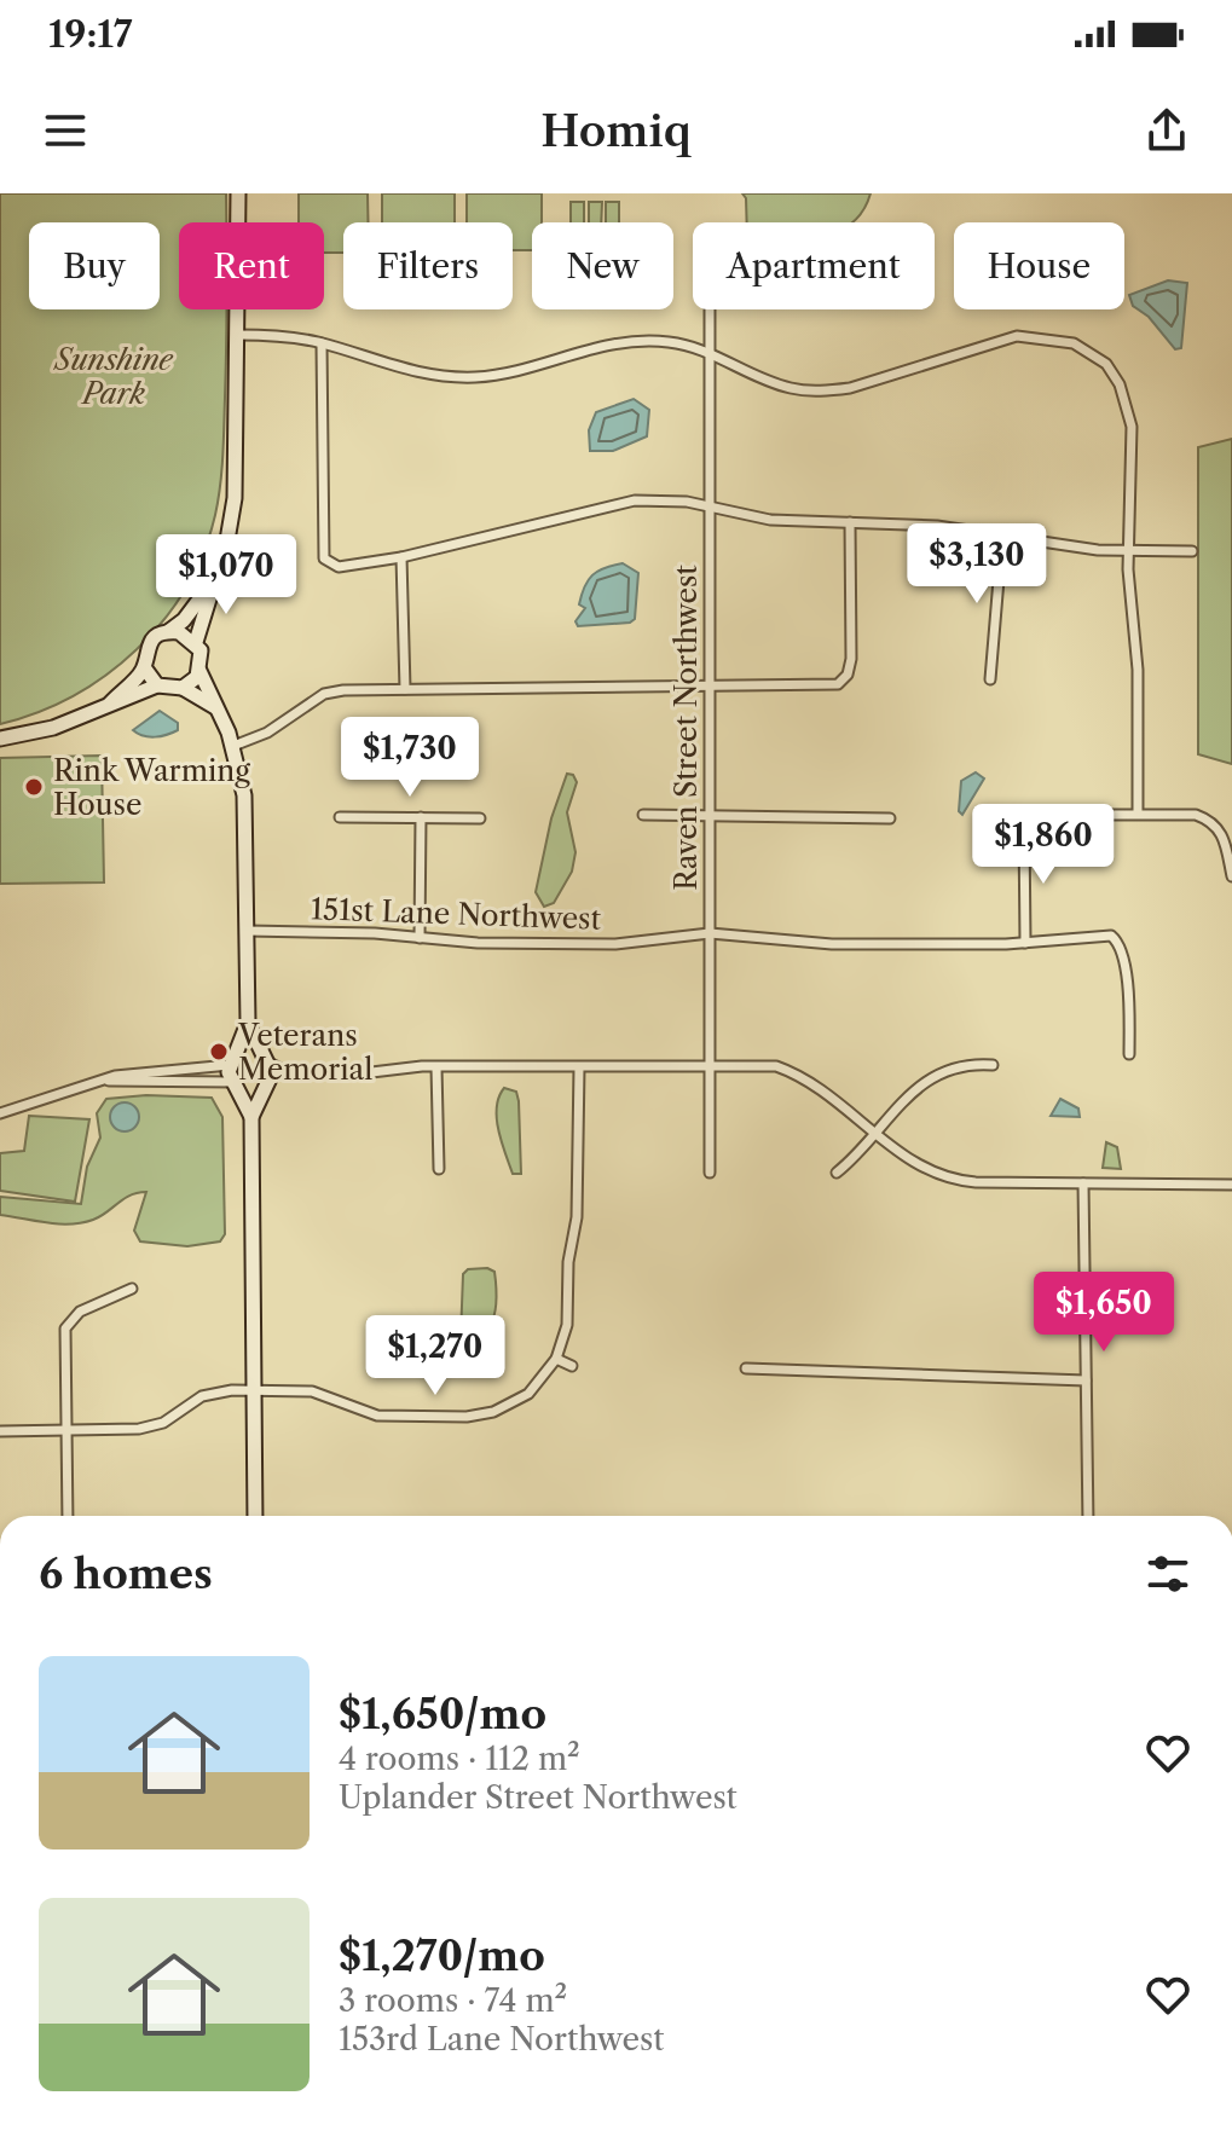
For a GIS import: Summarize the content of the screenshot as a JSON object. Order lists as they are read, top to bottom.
{
  "streets": {
    "street": ["Raven Street Northwest", "151st Lane Northwest"]
  },
  "crossings": [
    ["Raven Street Northwest", "151st Lane Northwest"]
  ],
  "parks": ["Sunshine Park"],
  "places": ["Rink Warming House", "Veterans Memorial"],
  "page": {
    "status": "19:17",
    "header": "Homiq",
    "chip": [
      "Buy",
      "Rent",
      "Filters",
      "New",
      "Apartment",
      "House"
    ],
    "price": [
      "$3,130",
      "$1,070",
      "$1,730",
      "$1,860",
      "$1,650",
      "$1,270"
    ],
    "heading": "6 homes",
    "list": [
      {
        "name": "$1,650/mo",
        "note": "4 rooms · 112 m² · Uplander Street Northwest"
      },
      {
        "name": "$1,270/mo",
        "note": "3 rooms · 74 m² · 153rd Lane Northwest"
      }
    ]
  }
}
